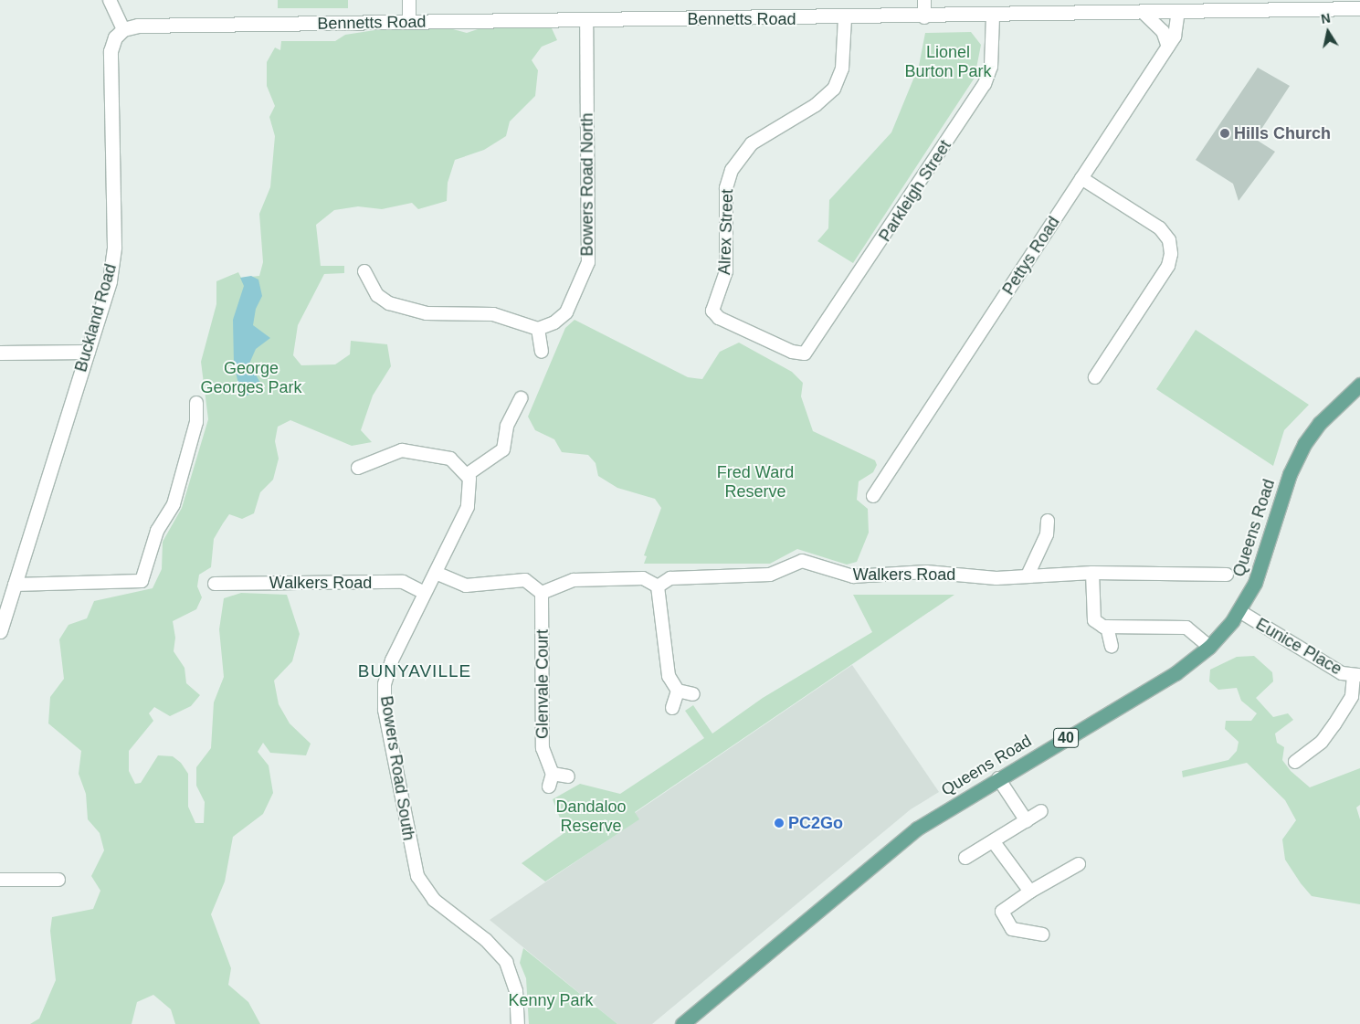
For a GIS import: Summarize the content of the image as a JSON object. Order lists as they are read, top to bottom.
{
  "streets": {
    "main road": ["Queens Road", "40"],
    "street": [
      "Bennetts Road",
      "Bowers Road North",
      "Parkleigh Street",
      "Alrex Street",
      "Pettys Road",
      "Buckland Road",
      "Walkers Road",
      "Eunice Place",
      "Glenvale Court",
      "Bowers Road South"
    ]
  },
  "crossings": [
    ["Bennetts Road", "Bowers Road North"],
    ["Bennetts Road", "Parkleigh Street"],
    ["Bennetts Road", "Alrex Street"],
    ["Bennetts Road", "Pettys Road"],
    ["Bennetts Road", "Buckland Road"],
    ["Parkleigh Street", "Alrex Street"],
    ["Queens Road", "Eunice Place"],
    ["Walkers Road", "Bowers Road South"]
  ],
  "districts": ["BUNYAVILLE"],
  "parks": [
    "Lionel Burton Park",
    "George Georges Park",
    "Fred Ward Reserve",
    "Dandaloo Reserve",
    "Kenny Park"
  ],
  "places": ["Hills Church", "PC2Go"],
  "north": "top"
}
